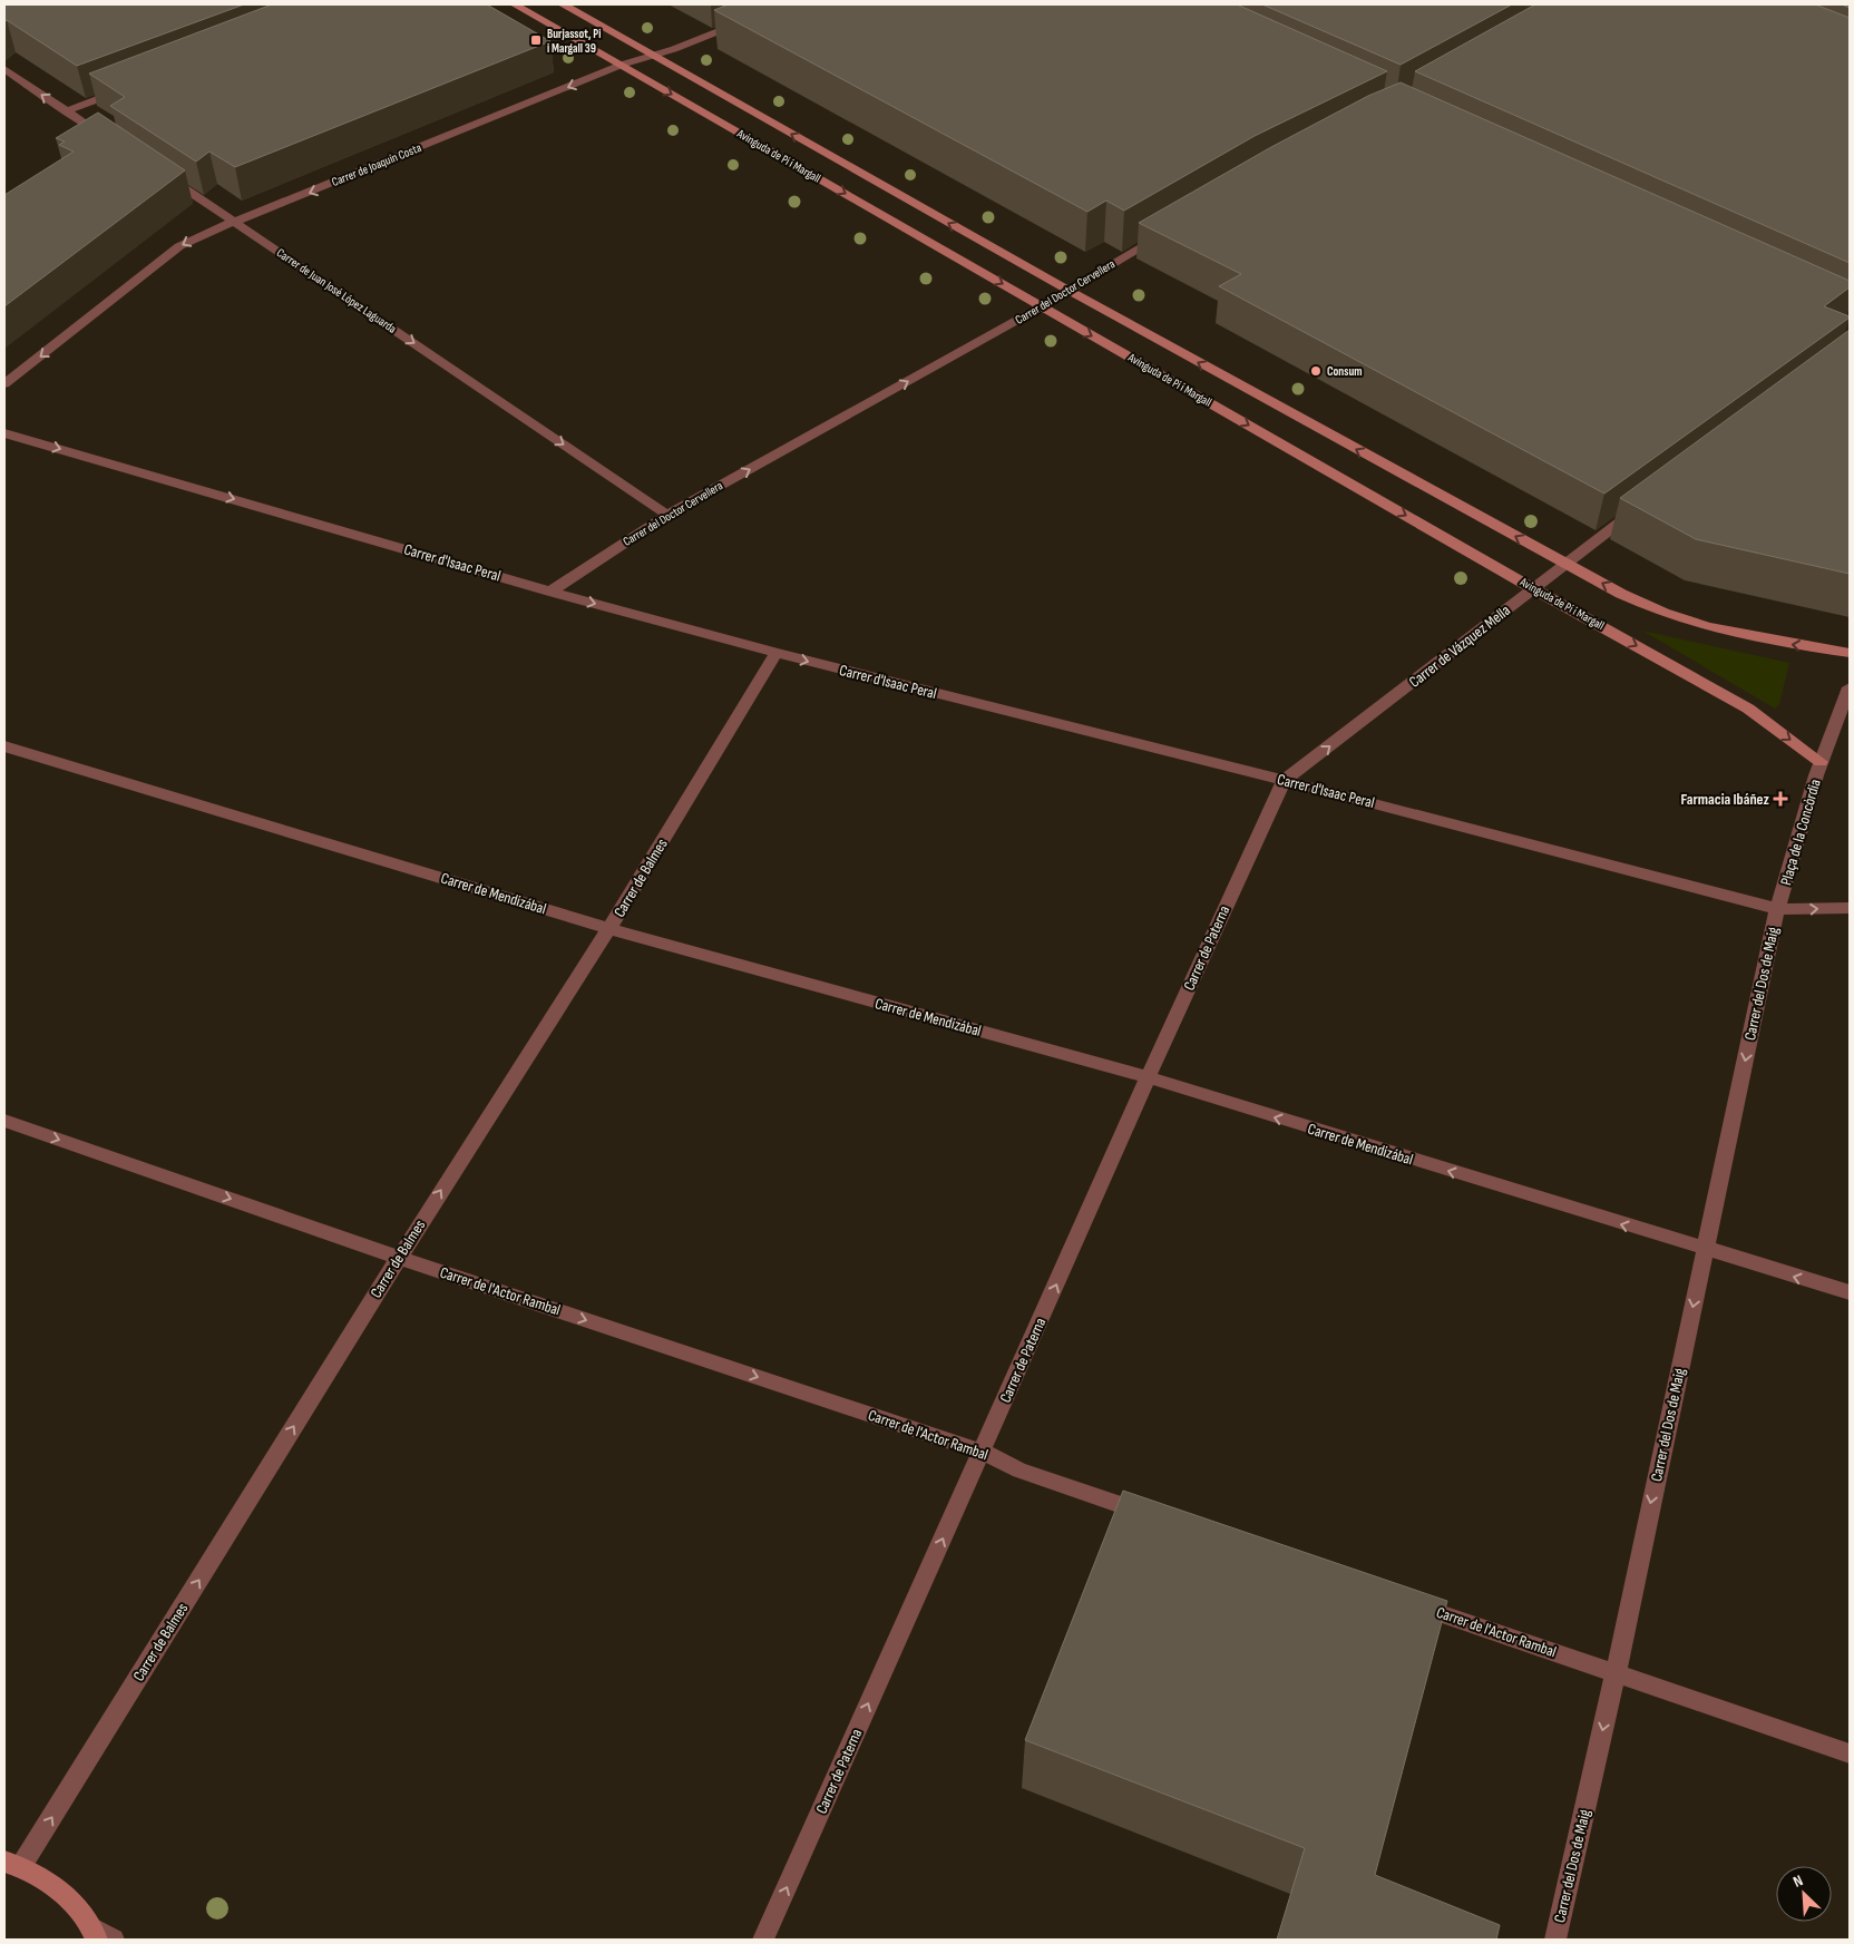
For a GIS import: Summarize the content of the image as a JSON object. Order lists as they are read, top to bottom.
{
  "streets": {
    "street": [
      "Avinguda de Pi i Margall",
      "Carrer de Joaquín Costa",
      "Carrer de Juan José López Laguarda",
      "Carrer del Doctor Cervellera",
      "Carrer d'Isaac Peral",
      "Carrer de Vázquez Mella",
      "Plaça de la Concòrdia",
      "Carrer de Balmes",
      "Carrer de Mendizábal",
      "Carrer de Paterna",
      "Carrer del Dos de Maig",
      "Carrer de l'Actor Rambal"
    ]
  },
  "crossings": [
    ["Avinguda de Pi i Margall", "Carrer de Joaquín Costa"],
    ["Avinguda de Pi i Margall", "Carrer del Doctor Cervellera"],
    ["Avinguda de Pi i Margall", "Carrer de Vázquez Mella"],
    ["Avinguda de Pi i Margall", "Plaça de la Concòrdia"],
    ["Carrer de Joaquín Costa", "Carrer de Juan José López Laguarda"],
    ["Carrer de Juan José López Laguarda", "Carrer del Doctor Cervellera"],
    ["Carrer del Doctor Cervellera", "Carrer d'Isaac Peral"],
    ["Carrer d'Isaac Peral", "Carrer de Vázquez Mella"],
    ["Carrer d'Isaac Peral", "Plaça de la Concòrdia"],
    ["Carrer d'Isaac Peral", "Carrer de Balmes"],
    ["Carrer d'Isaac Peral", "Carrer de Paterna"],
    ["Carrer d'Isaac Peral", "Carrer del Dos de Maig"],
    ["Carrer de Vázquez Mella", "Carrer de Paterna"],
    ["Plaça de la Concòrdia", "Carrer del Dos de Maig"],
    ["Carrer de Balmes", "Carrer de Mendizábal"],
    ["Carrer de Balmes", "Carrer de l'Actor Rambal"],
    ["Carrer de Mendizábal", "Carrer de Paterna"],
    ["Carrer de Mendizábal", "Carrer del Dos de Maig"],
    ["Carrer de Paterna", "Carrer de l'Actor Rambal"],
    ["Carrer del Dos de Maig", "Carrer de l'Actor Rambal"]
  ],
  "one_way": [
    "Carrer de Joaquín Costa",
    "Carrer de Juan José López Laguarda",
    "Carrer del Doctor Cervellera",
    "Carrer d'Isaac Peral",
    "Carrer de Vázquez Mella",
    "Carrer de Balmes",
    "Carrer de Mendizábal",
    "Carrer de Paterna",
    "Carrer del Dos de Maig",
    "Carrer de l'Actor Rambal"
  ],
  "places": {
    "transit": ["Burjassot, Pi i Margall 39"],
    "other": ["Consum"],
    "health": ["Farmacia Ibáñez"]
  },
  "north": "top left"
}
